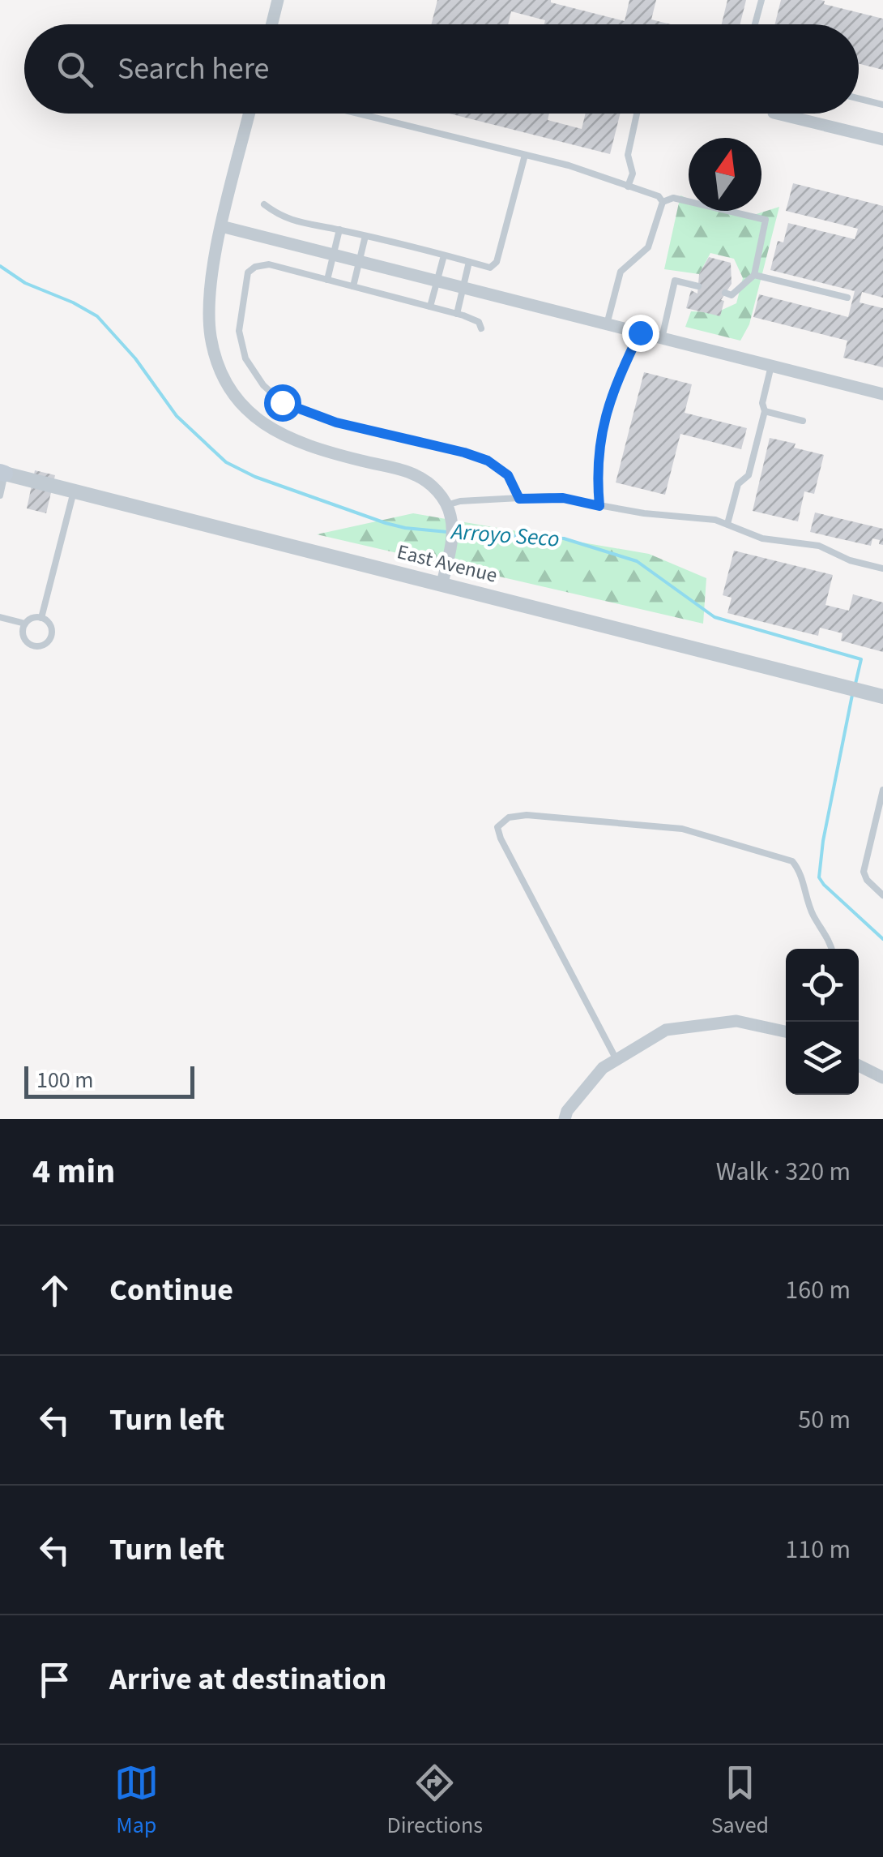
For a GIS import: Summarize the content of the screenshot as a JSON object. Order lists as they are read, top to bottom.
{
  "streets": {
    "street": ["East Avenue"]
  },
  "water": ["Arroyo Seco"],
  "scale_bar": "100 m",
  "north": "top",
  "page": {
    "search": "Search here",
    "scale": "100 m",
    "heading": ["4 min", "Walk · 320 m"],
    "list": [
      ["Continue", "160 m"],
      ["Turn left", "50 m"],
      ["Turn left", "110 m"],
      "Arrive at destination"
    ],
    "nav": ["Map", "Directions", "Saved"]
  }
}
